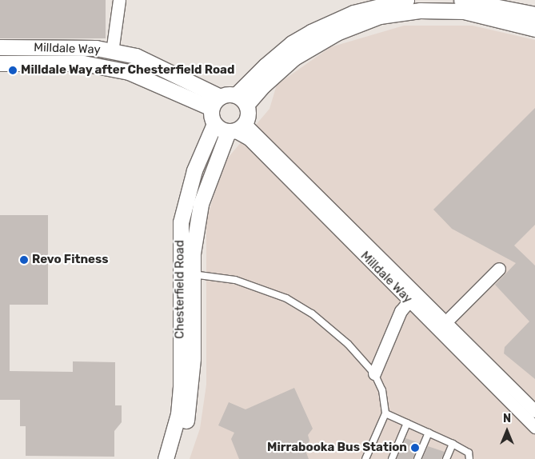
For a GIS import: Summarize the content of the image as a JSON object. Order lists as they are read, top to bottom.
{
  "streets": {
    "street": ["Milldale Way", "Chesterfield Road"]
  },
  "crossings": [
    ["Milldale Way", "Chesterfield Road"]
  ],
  "places": ["Milldale Way after Chesterfield Road", "Revo Fitness", "Mirrabooka Bus Station"],
  "north": "top"
}
